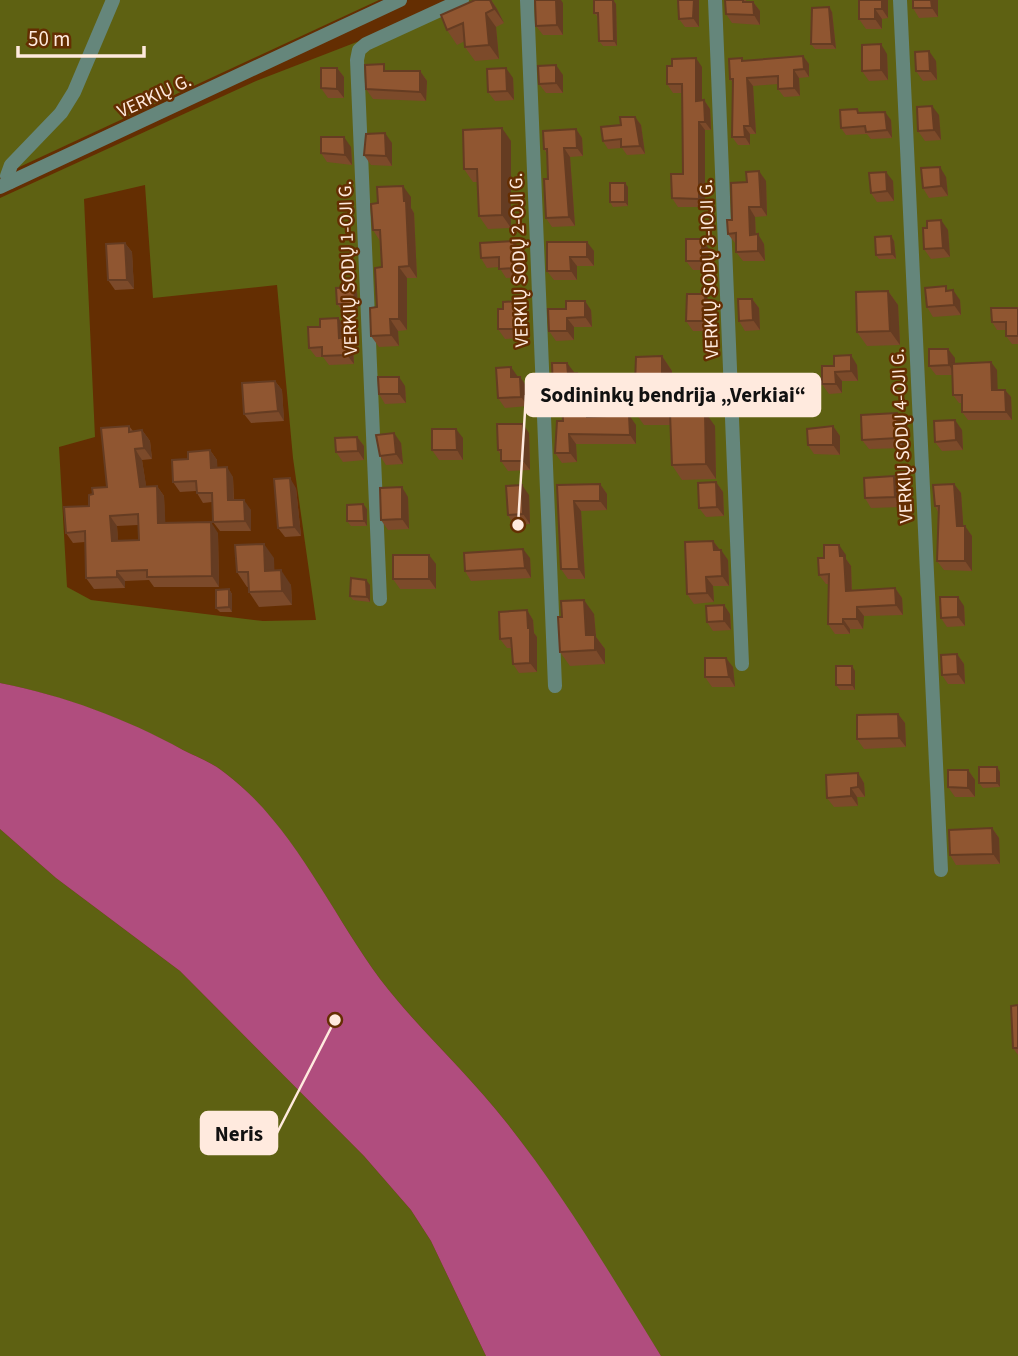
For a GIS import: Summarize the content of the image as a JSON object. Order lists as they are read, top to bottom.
{
  "streets": {
    "street": [
      "VERKIŲ G.",
      "VERKIŲ SODŲ 2-OJI G.",
      "VERKIŲ SODŲ 1-OJI G.",
      "VERKIŲ SODŲ 3-IOJI G.",
      "VERKIŲ SODŲ 4-OJI G."
    ]
  },
  "places": ["Sodininkų bendrija „Verkiai“", "Neris"],
  "scale_bar": "50 m"
}
